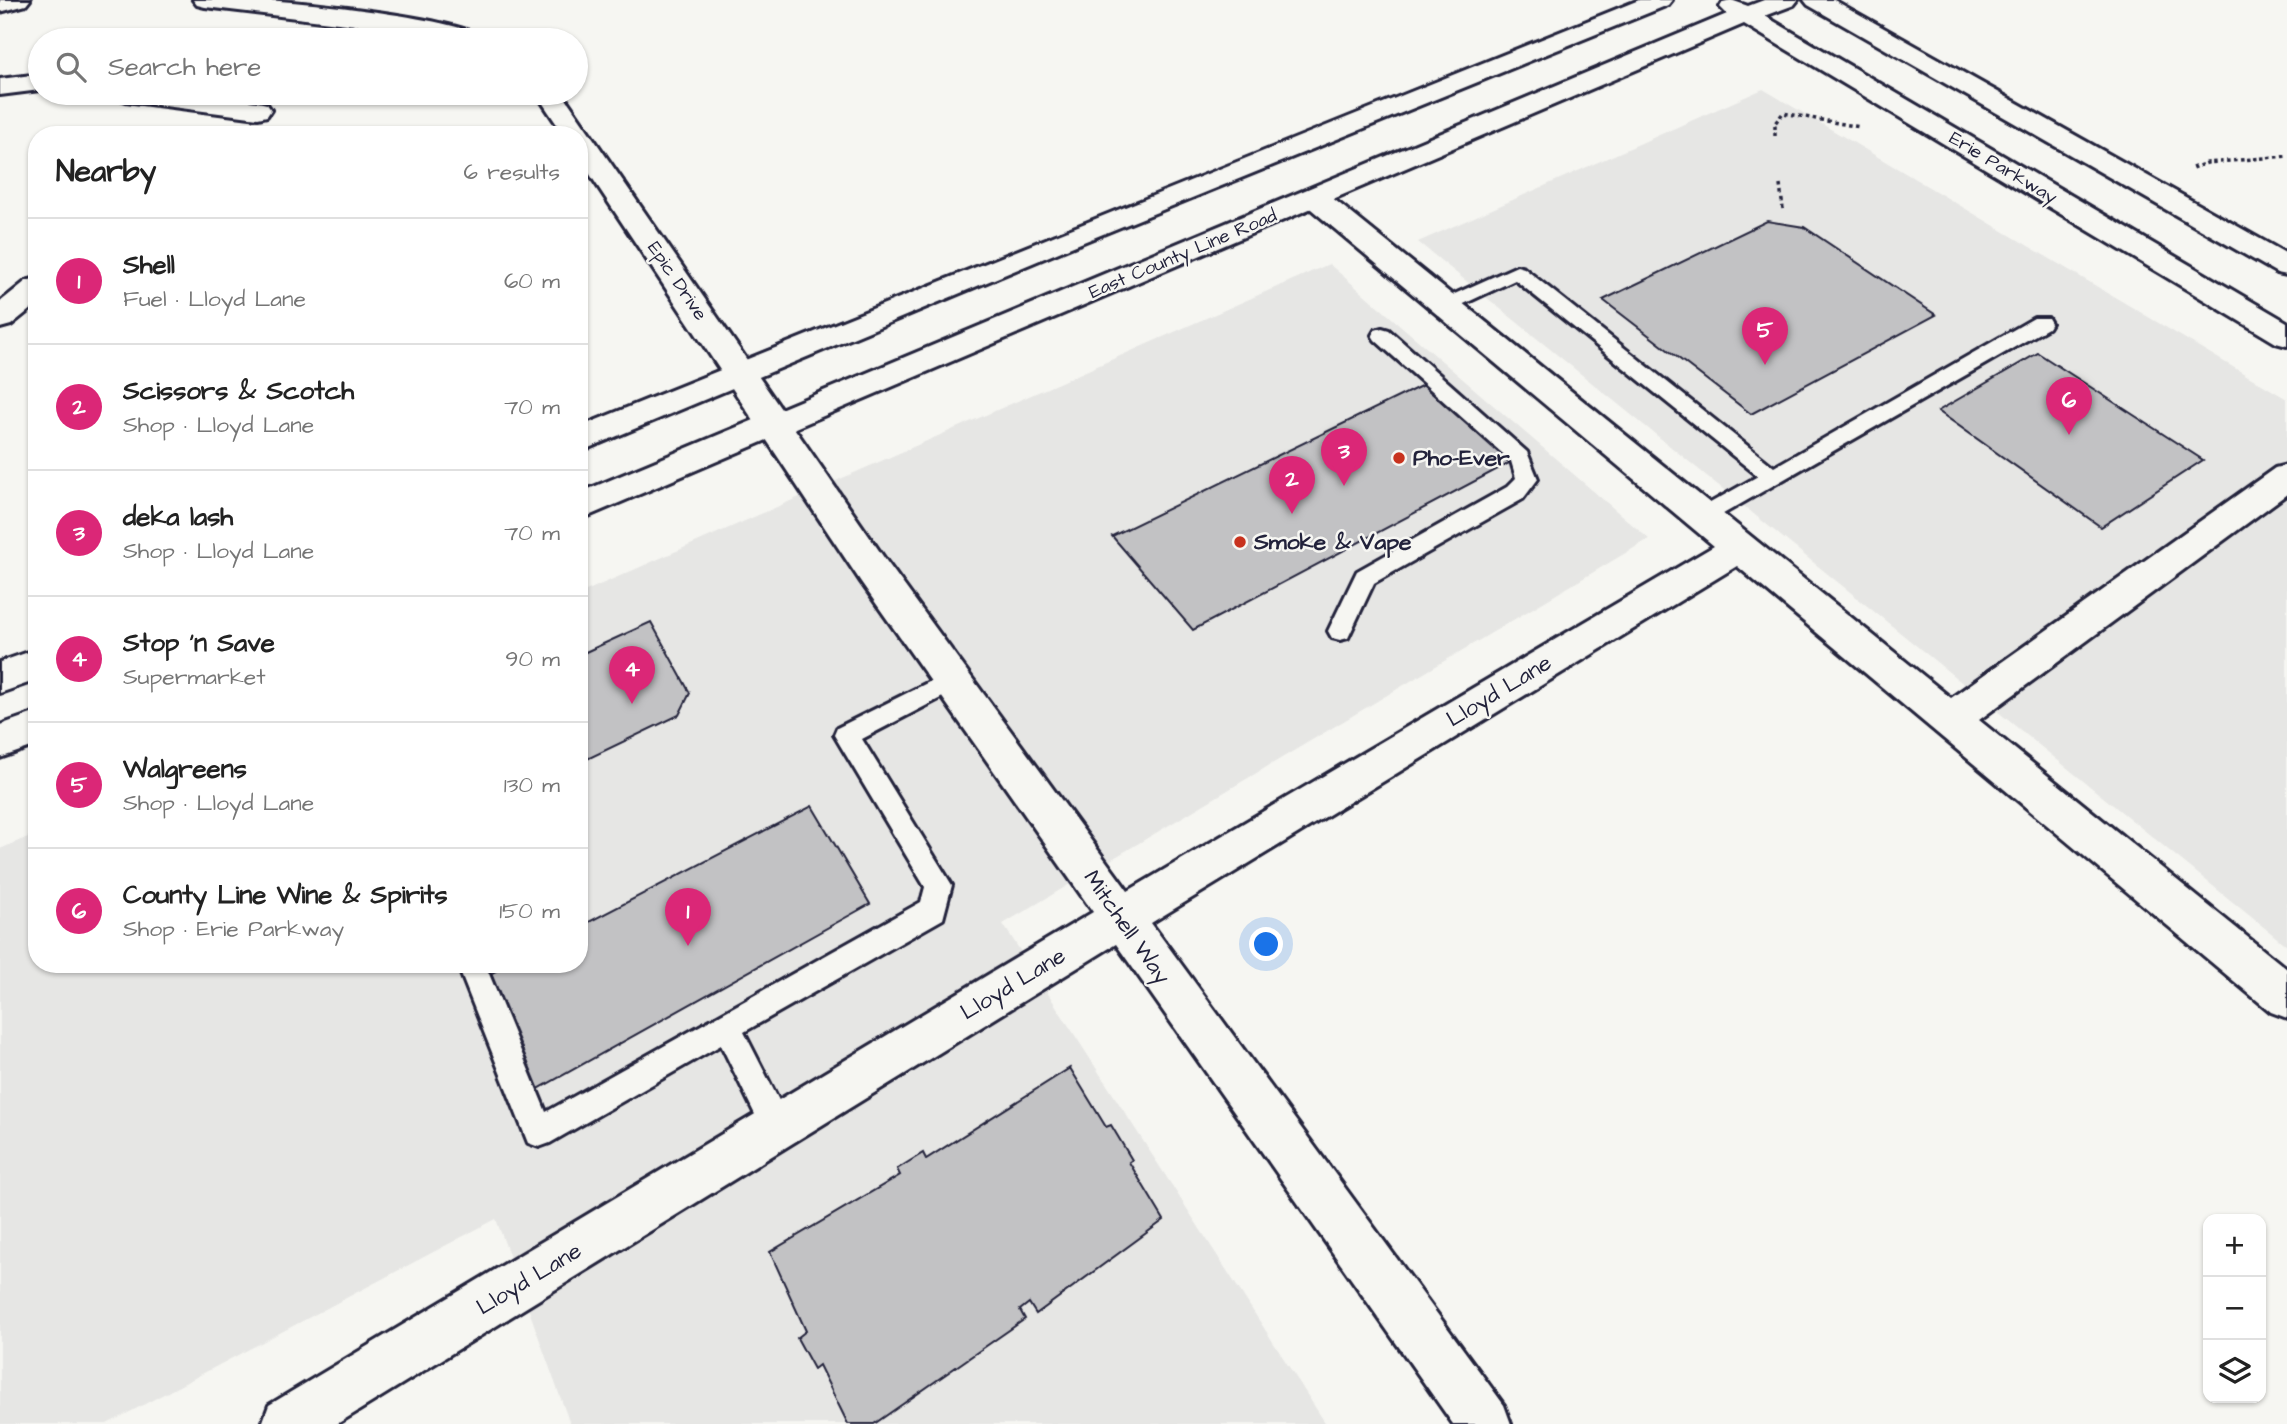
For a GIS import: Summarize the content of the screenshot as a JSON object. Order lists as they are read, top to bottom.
{
  "streets": {
    "street": [
      "Erie Parkway",
      "East County Line Road",
      "Epic Drive",
      "Lloyd Lane",
      "Mitchell Way"
    ]
  },
  "crossings": [
    ["Erie Parkway", "East County Line Road"],
    ["East County Line Road", "Epic Drive"],
    ["East County Line Road", "Mitchell Way"],
    ["Epic Drive", "Mitchell Way"],
    ["Lloyd Lane", "Mitchell Way"]
  ],
  "places": ["Pho-Ever", "Smoke & Vape"],
  "page": {
    "search": "Search here",
    "heading": ["Nearby", "6 results"],
    "list": [
      {
        "mark": "1",
        "name": "Shell",
        "note": "Fuel · Lloyd Lane",
        "value": "60 m"
      },
      {
        "mark": "2",
        "name": "Scissors & Scotch",
        "note": "Shop · Lloyd Lane",
        "value": "70 m"
      },
      {
        "mark": "3",
        "name": "deka lash",
        "note": "Shop · Lloyd Lane",
        "value": "70 m"
      },
      {
        "mark": "4",
        "name": "Stop 'n Save",
        "note": "Supermarket",
        "value": "90 m"
      },
      {
        "mark": "5",
        "name": "Walgreens",
        "note": "Shop · Lloyd Lane",
        "value": "130 m"
      },
      {
        "mark": "6",
        "name": "County Line Wine & Spirits",
        "note": "Shop · Erie Parkway",
        "value": "150 m"
      }
    ],
    "pins": [
      "5",
      "6",
      "3",
      "2",
      "4",
      "1"
    ],
    "map_buttons": ["+", "−"]
  }
}
